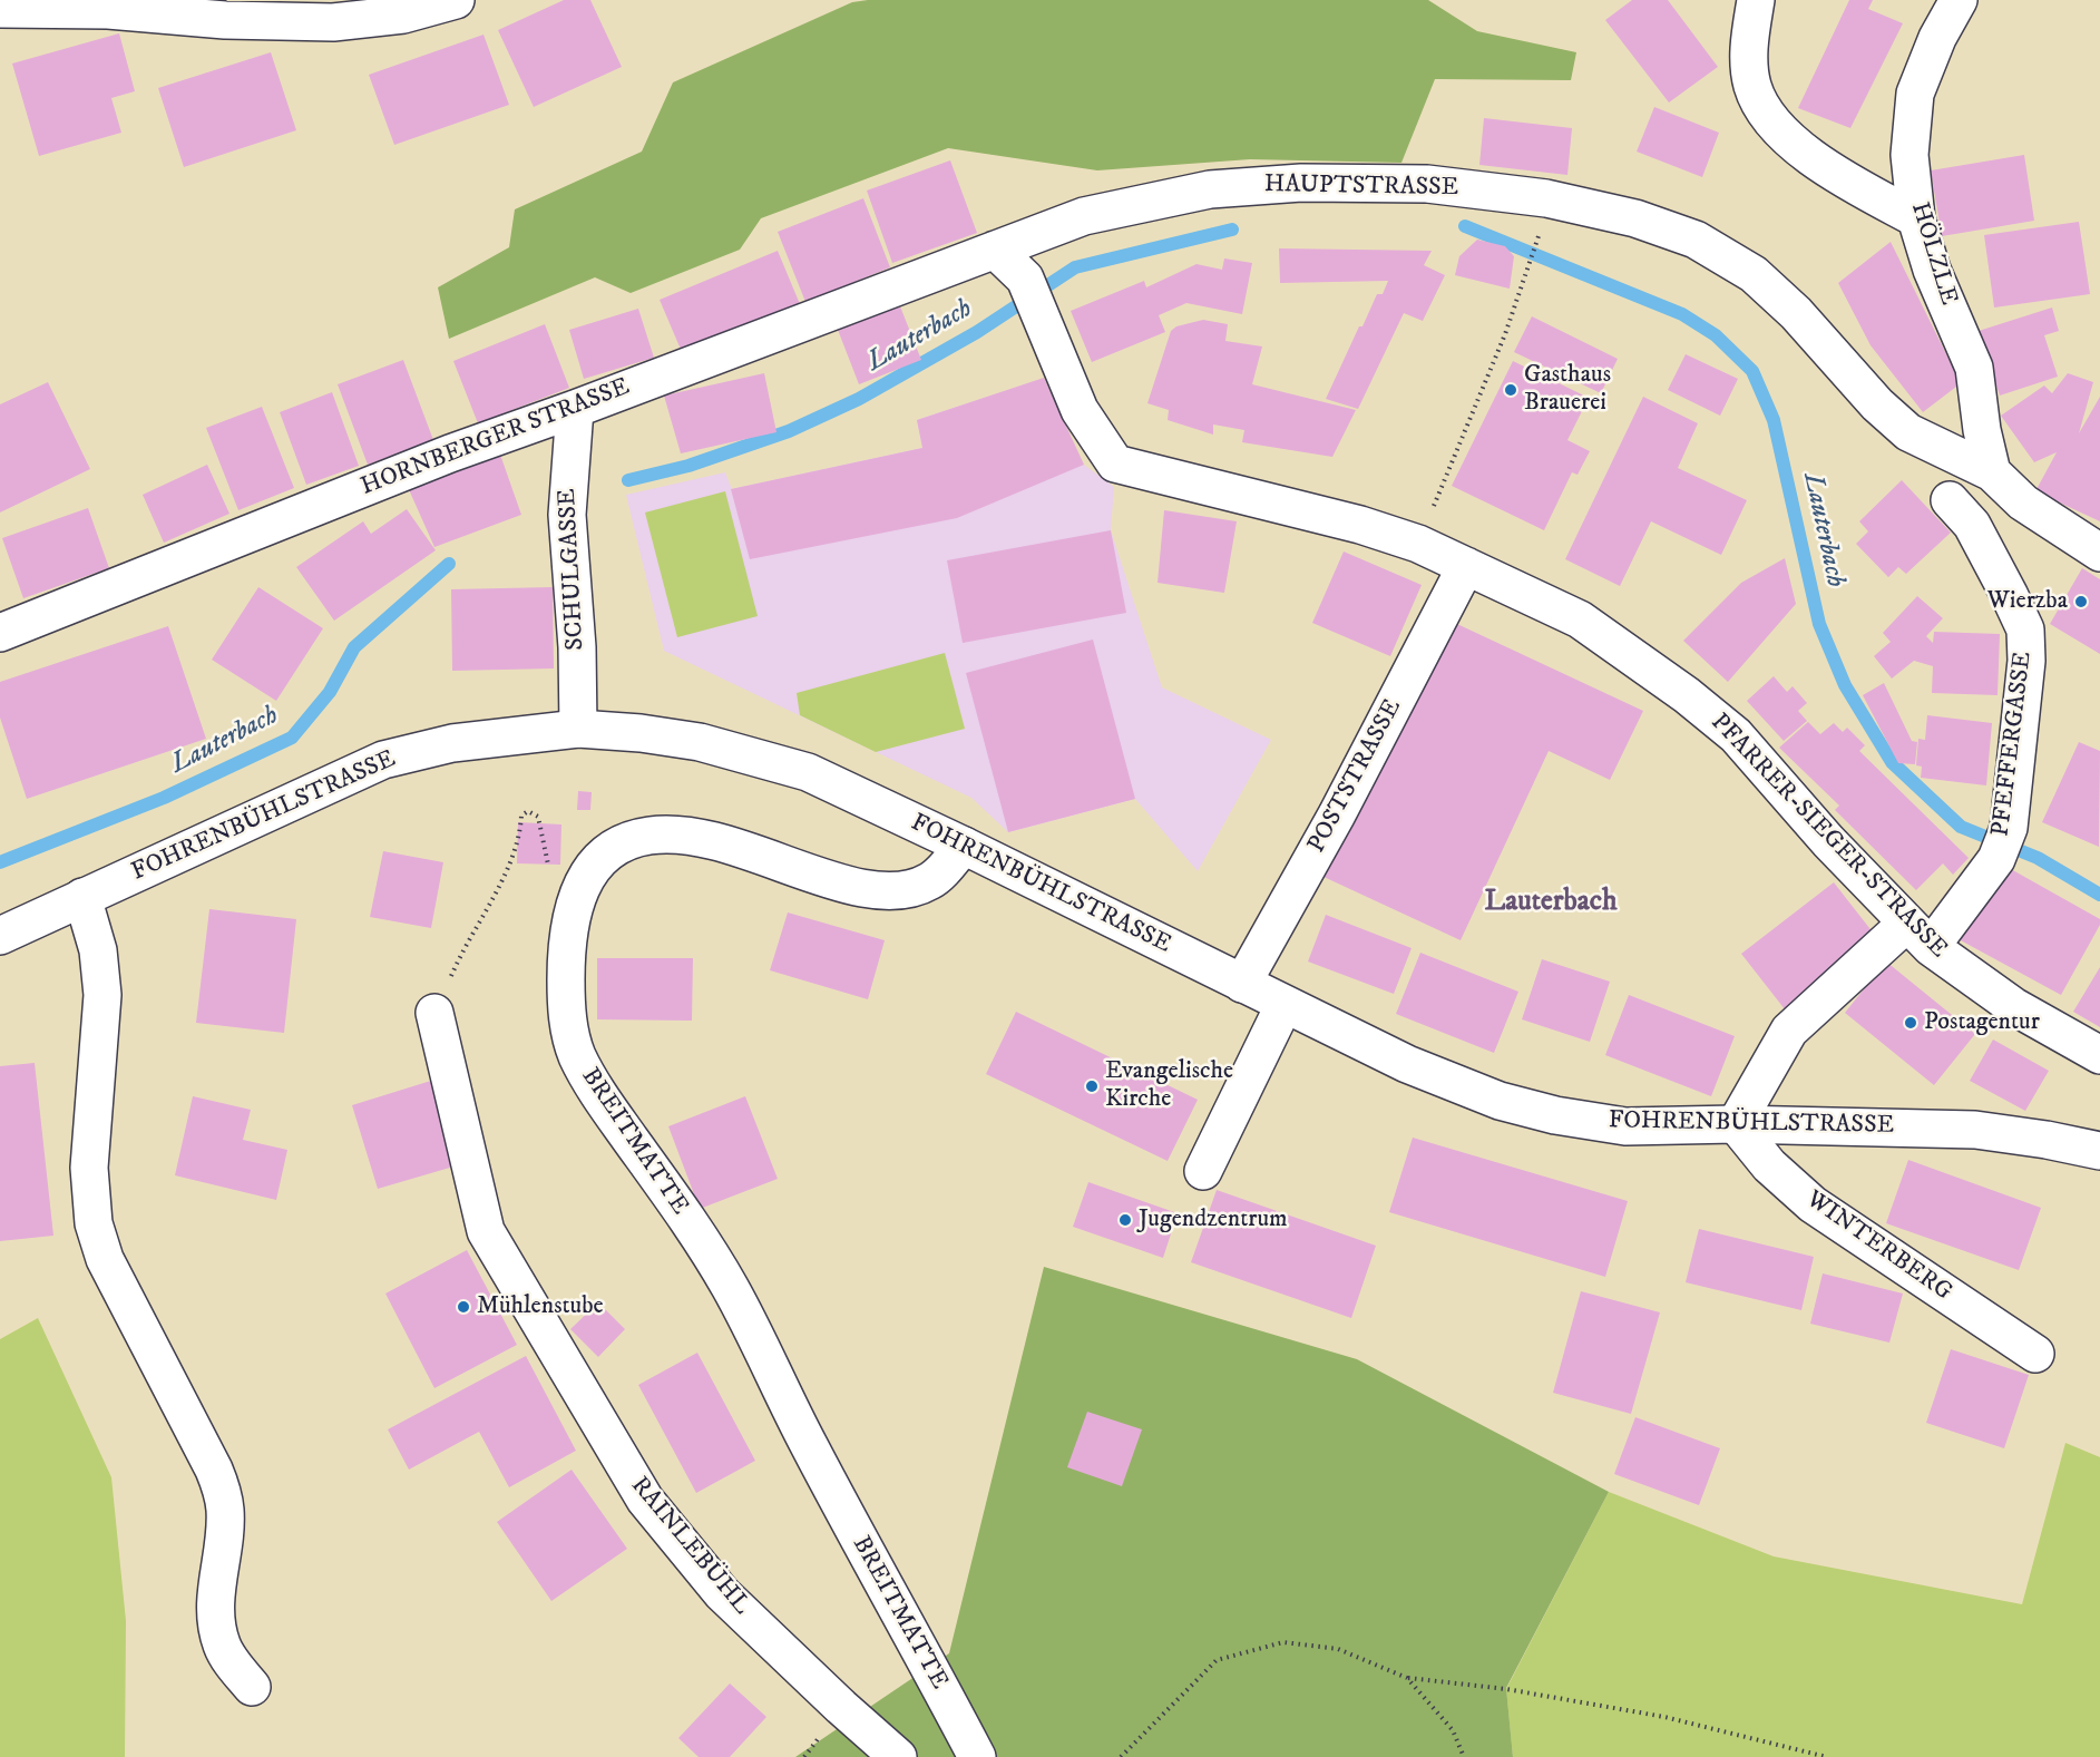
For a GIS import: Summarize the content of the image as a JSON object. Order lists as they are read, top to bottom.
{
  "streets": {
    "street": [
      "HAUPTSTRASSE",
      "HÖLZLE",
      "HORNBERGER STRASSE",
      "SCHULGASSE",
      "PFEFFERGASSE",
      "POSTSTRASSE",
      "FOHRENBÜHLSTRASSE",
      "PFARRER-SIEGER-STRASSE",
      "BREITMATTE",
      "WINTERBERG",
      "RAINLEBÜHL"
    ]
  },
  "crossings": [
    ["HAUPTSTRASSE", "HÖLZLE"],
    ["HAUPTSTRASSE", "HORNBERGER STRASSE"],
    ["HAUPTSTRASSE", "PFARRER-SIEGER-STRASSE"],
    ["HORNBERGER STRASSE", "SCHULGASSE"],
    ["HORNBERGER STRASSE", "PFARRER-SIEGER-STRASSE"],
    ["SCHULGASSE", "FOHRENBÜHLSTRASSE"],
    ["PFEFFERGASSE", "FOHRENBÜHLSTRASSE"],
    ["PFEFFERGASSE", "PFARRER-SIEGER-STRASSE"],
    ["PFEFFERGASSE", "WINTERBERG"],
    ["POSTSTRASSE", "FOHRENBÜHLSTRASSE"],
    ["POSTSTRASSE", "PFARRER-SIEGER-STRASSE"],
    ["FOHRENBÜHLSTRASSE", "BREITMATTE"],
    ["FOHRENBÜHLSTRASSE", "WINTERBERG"]
  ],
  "districts": ["Lauterbach"],
  "water": ["Lauterbach"],
  "places": [
    "Gasthaus Brauerei",
    "Wierzba",
    "Postagentur",
    "Evangelische Kirche",
    "Jugendzentrum",
    "Mühlenstube"
  ]
}
